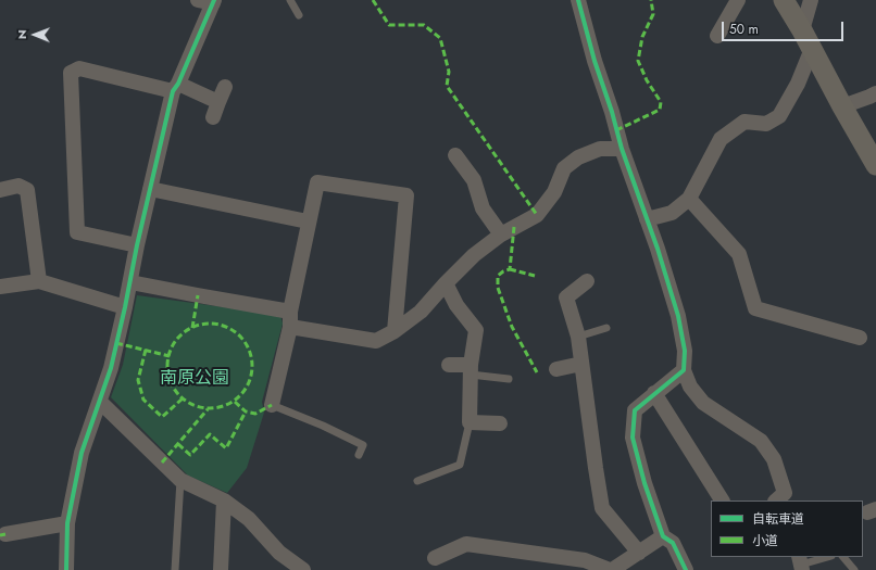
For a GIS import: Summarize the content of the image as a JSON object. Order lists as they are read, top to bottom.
{
  "parks": ["南原公園"],
  "legend": ["自転車道", "小道"],
  "scale_bar": "50 m",
  "north": "left"
}
